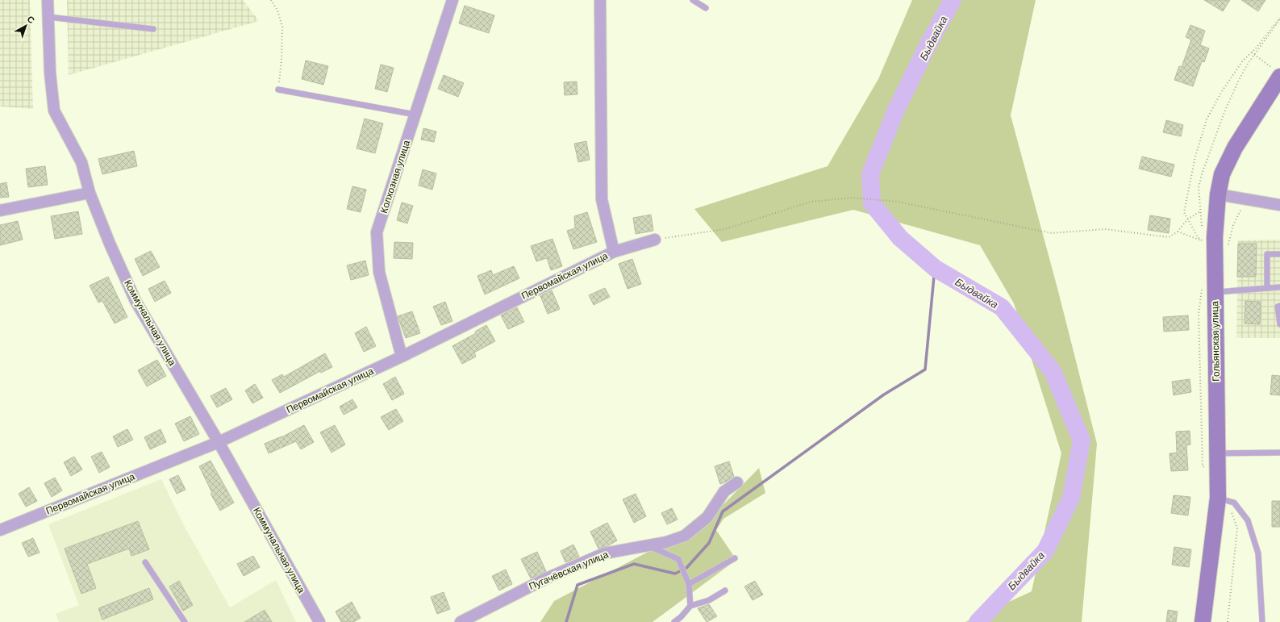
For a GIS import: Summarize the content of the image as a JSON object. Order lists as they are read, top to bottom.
{
  "streets": {
    "main road": ["Гольянская улица"],
    "street": [
      "Колхозная улица",
      "Первомайская улица",
      "Коммунальная улица",
      "Пугачёвская улица"
    ]
  },
  "crossings": [
    ["Колхозная улица", "Первомайская улица"],
    ["Первомайская улица", "Коммунальная улица"]
  ],
  "water": ["Быдвайка"],
  "north": "top right"
}
